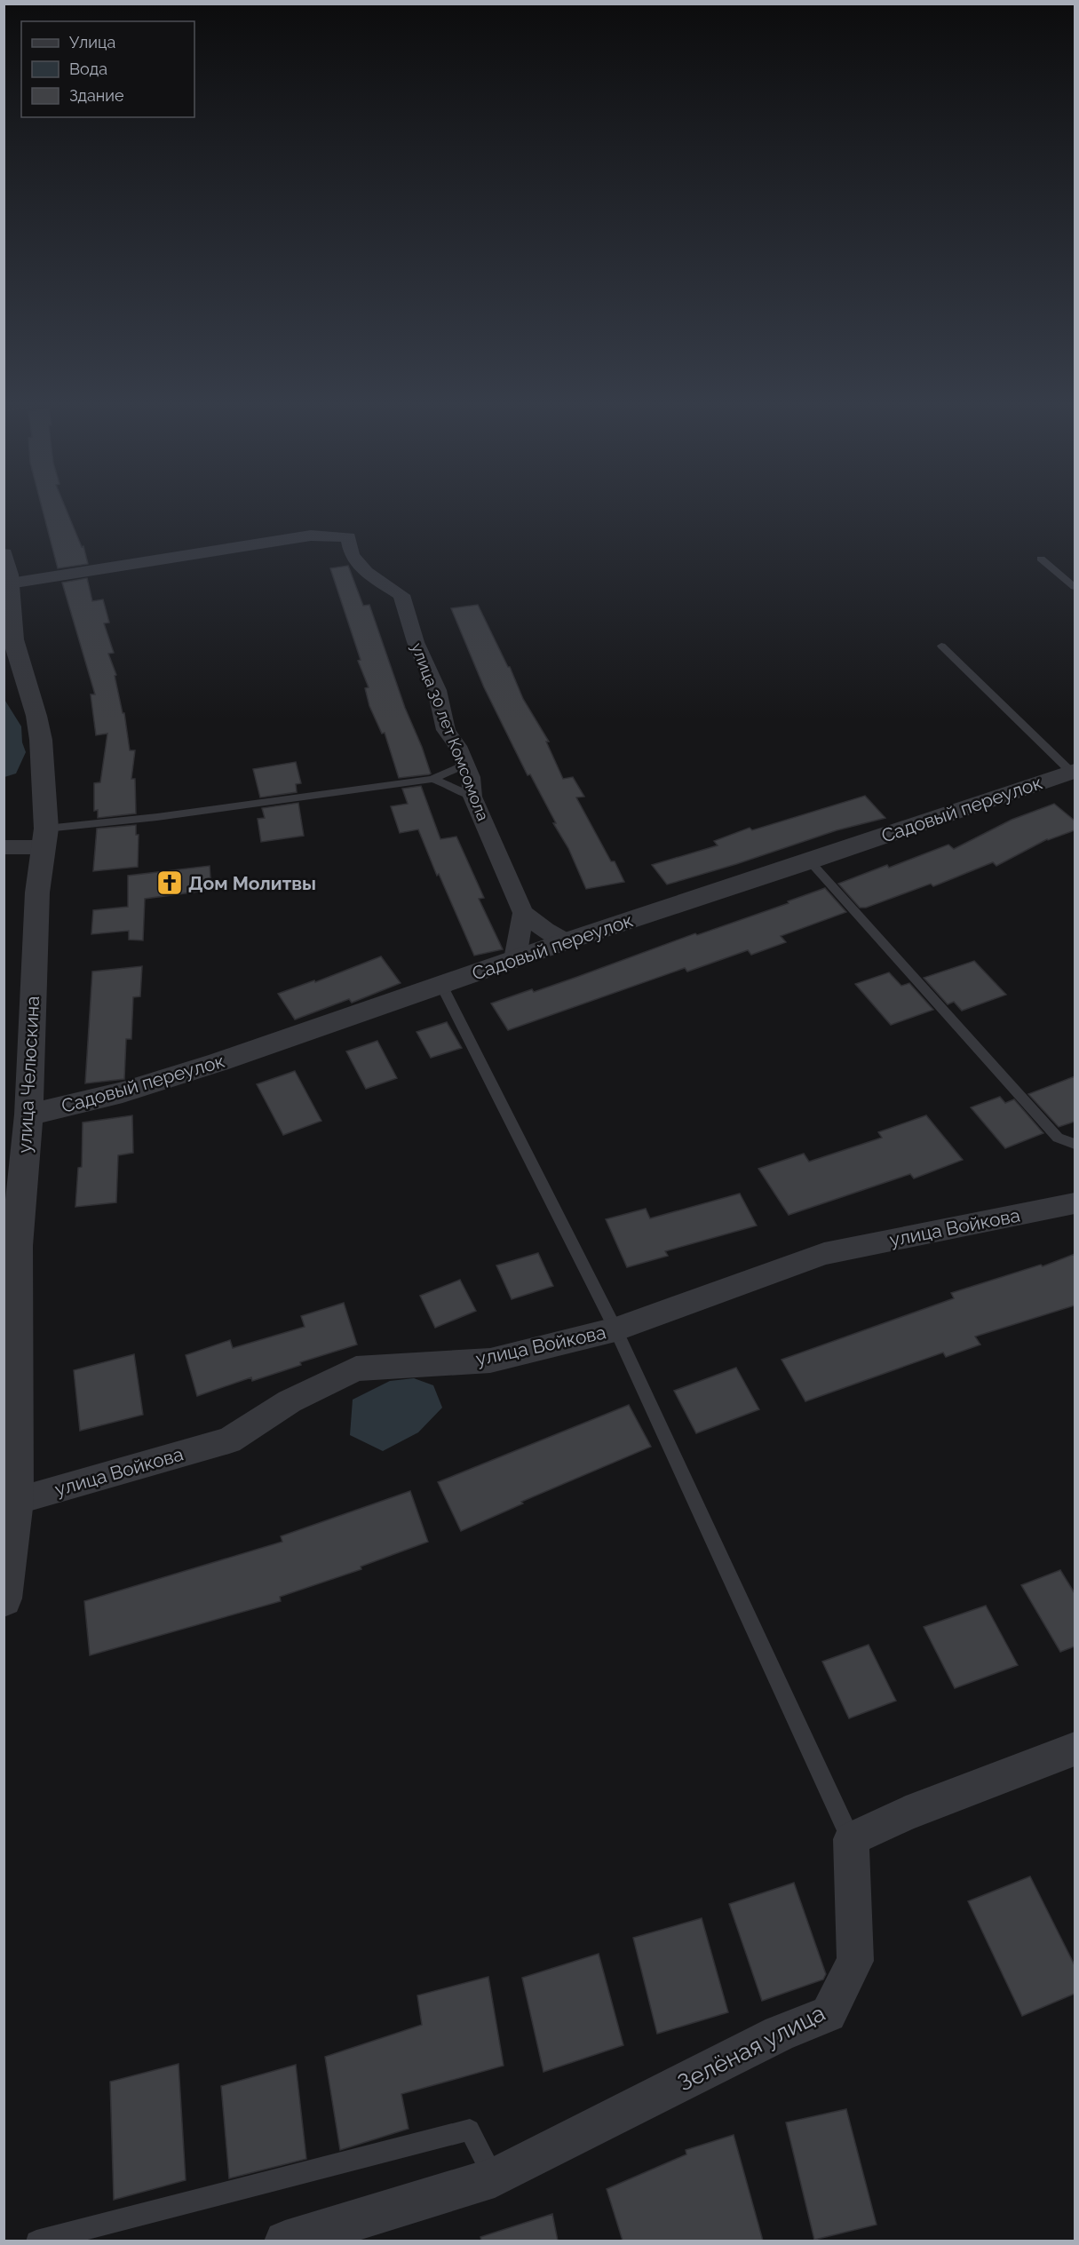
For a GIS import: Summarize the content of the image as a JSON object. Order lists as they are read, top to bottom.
{
  "streets": {
    "street": [
      "улица 30 лет Комсомола",
      "Садовый переулок",
      "улица Челюскина",
      "улица Войкова",
      "Зелёная улица"
    ]
  },
  "crossings": [
    ["улица 30 лет Комсомола", "Садовый переулок"],
    ["улица 30 лет Комсомола", "улица Челюскина"],
    ["Садовый переулок", "улица Челюскина"],
    ["улица Челюскина", "улица Войкова"]
  ],
  "places": {
    "church": ["Дом Молитвы"]
  },
  "legend": ["Улица", "Вода", "Здание"]
}
